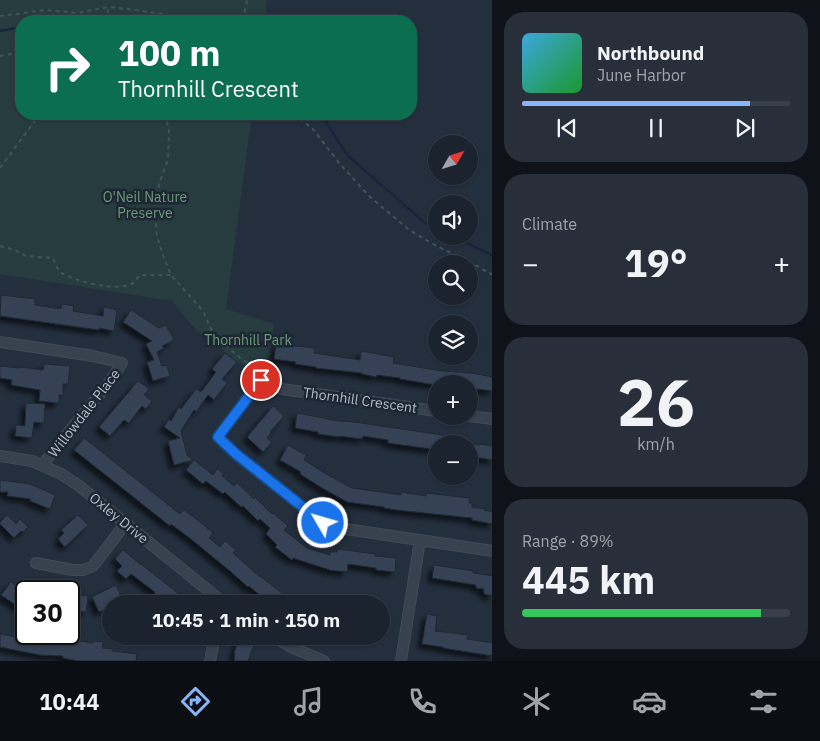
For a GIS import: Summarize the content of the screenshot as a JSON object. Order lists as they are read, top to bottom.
{
  "streets": {
    "street": ["Thornhill Crescent", "Willowdale Place", "Oxley Drive"]
  },
  "crossings": [
    ["Willowdale Place", "Oxley Drive"]
  ],
  "parks": ["O'Neil Nature Preserve", "Thornhill Park"],
  "north": "top right",
  "page": {
    "turn": ["100 m", "Thornhill Crescent"],
    "song": ["Northbound", "June Harbor"],
    "map_buttons": ["+", "−"],
    "tile": [
      "Climate",
      ["26", "km/h"],
      ["Range · 89%", "445 km"]
    ],
    "heat": ["−", "19°", "+"],
    "limit": "30",
    "trip": "10:45 · 1 min · 150 m",
    "tabs": "10:44"
  }
}
